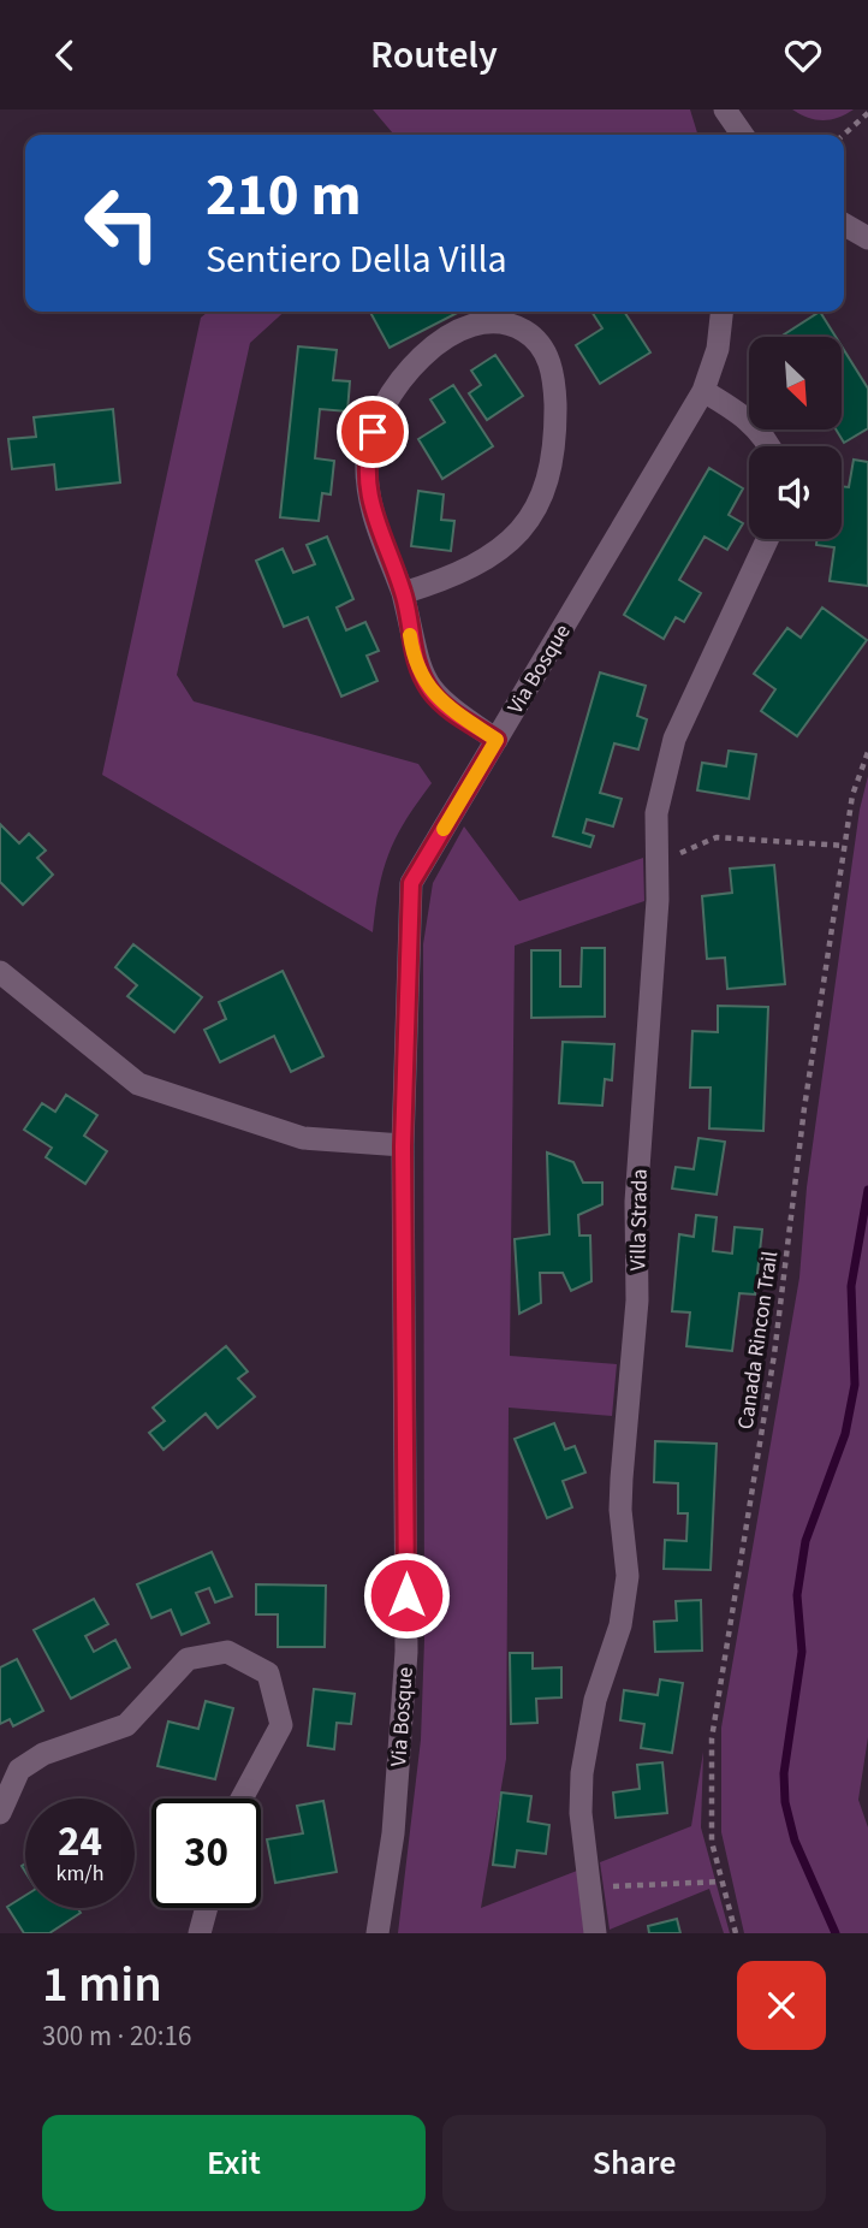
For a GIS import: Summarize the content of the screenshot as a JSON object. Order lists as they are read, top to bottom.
{
  "streets": {
    "street": ["Via Bosque", "Villa Strada"],
    "path": ["Canada Rincon Trail"]
  },
  "north": "bottom right",
  "page": {
    "header": "Routely",
    "turn": ["210 m", "Sentiero Della Villa"],
    "speed": "24 km/h",
    "limit": "30",
    "heading": ["1 min", "300 m · 20:16"],
    "buttons": ["Exit", "Share"]
  }
}
